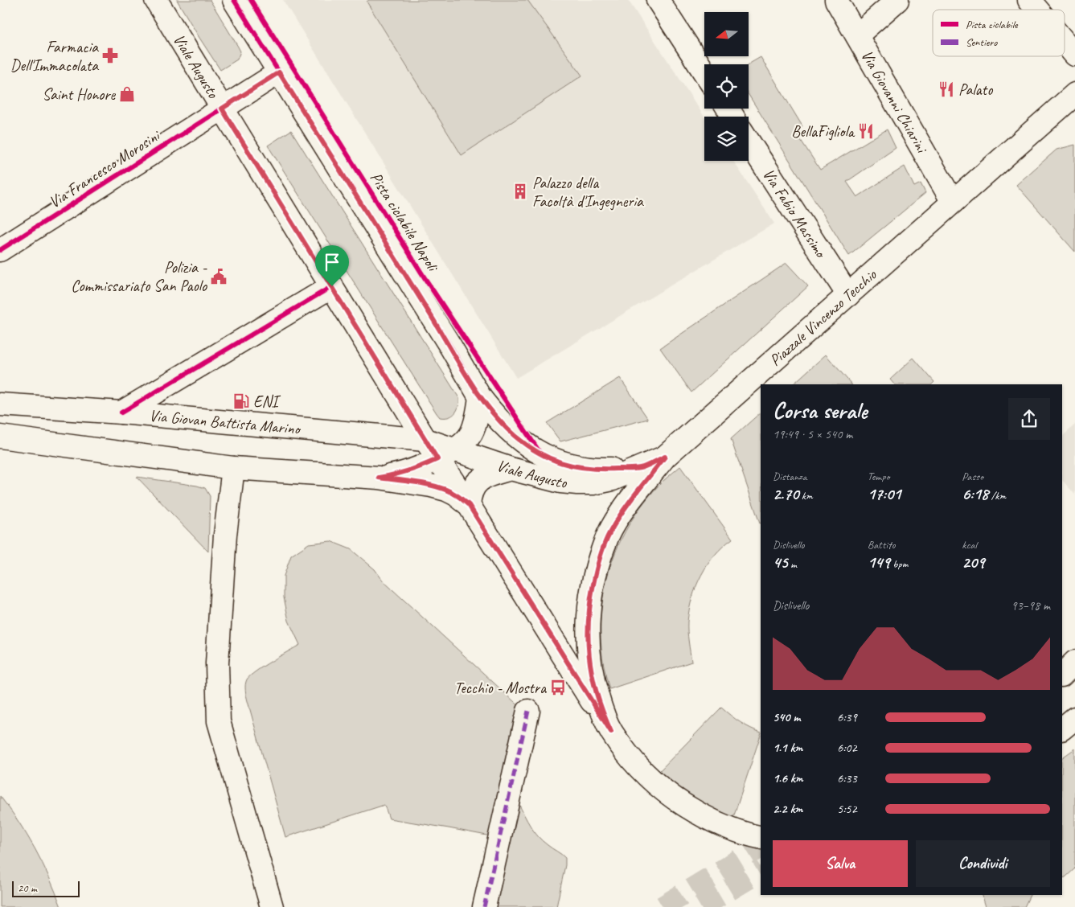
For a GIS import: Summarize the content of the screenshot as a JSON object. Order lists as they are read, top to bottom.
{
  "streets": {
    "main road": [
      "Viale Augusto",
      "Via Giovanni Chiarini",
      "Via Francesco Morosini",
      "Via Fabio Massimo",
      "Piazzale Vincenzo Tecchio",
      "Via Giovan Battista Marino"
    ],
    "cycle path": ["Pista ciclabile Napoli"]
  },
  "crossings": [
    ["Viale Augusto", "Via Francesco Morosini"],
    ["Viale Augusto", "Piazzale Vincenzo Tecchio"],
    ["Viale Augusto", "Via Giovan Battista Marino"],
    ["Via Giovanni Chiarini", "Piazzale Vincenzo Tecchio"],
    ["Via Fabio Massimo", "Piazzale Vincenzo Tecchio"]
  ],
  "places": {
    "pharmacy": ["Farmacia Dell'Immacolata"],
    "restaurant": ["Palato", "BellaFigliola"],
    "shop": ["Saint Honore"],
    "building": ["Palazzo della Facoltà d'Ingegneria"],
    "public building": ["Polizia - Commissariato San Paolo"],
    "fuel station": ["ENI"],
    "bus stop": ["Tecchio - Mostra"]
  },
  "legend": ["Pista ciclabile", "Sentiero"],
  "scale_bar": "20 m",
  "north": "left",
  "page": {
    "heading": ["Corsa serale", "19:49 · 5 × 540 m"],
    "stats": [
      ["Distanza", "2.70 km"],
      ["Tempo", "17:01"],
      ["Passo", "6:18 /km"],
      ["Dislivello", "45 m"],
      ["Battito", "149 bpm"],
      ["kcal", "209"]
    ],
    "chart": ["Dislivello", "93–98 m"],
    "list": [
      {
        "name": "540 m",
        "note": "6:39"
      },
      {
        "name": "1.1 km",
        "note": "6:02"
      },
      {
        "name": "1.6 km",
        "note": "6:33"
      },
      {
        "name": "2.2 km",
        "note": "5:52"
      }
    ],
    "buttons": ["Salva", "Condividi"],
    "scale": "20 m"
  }
}
